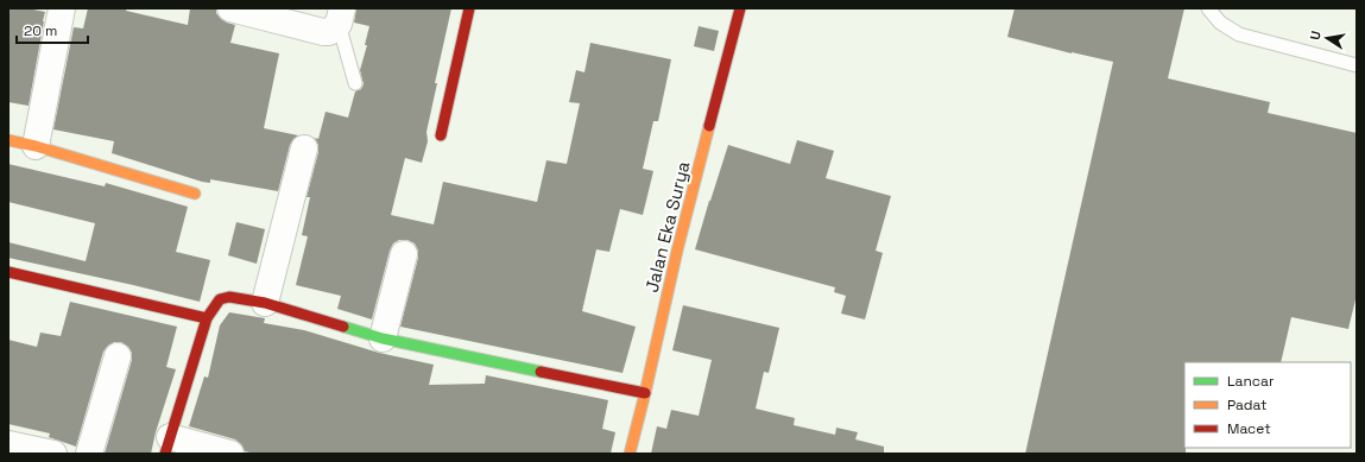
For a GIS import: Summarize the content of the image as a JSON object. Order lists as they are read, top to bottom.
{
  "streets": {
    "street": ["Jalan Eka Surya"]
  },
  "legend": ["Lancar", "Padat", "Macet"],
  "scale_bar": "20 m",
  "north": "left"
}
